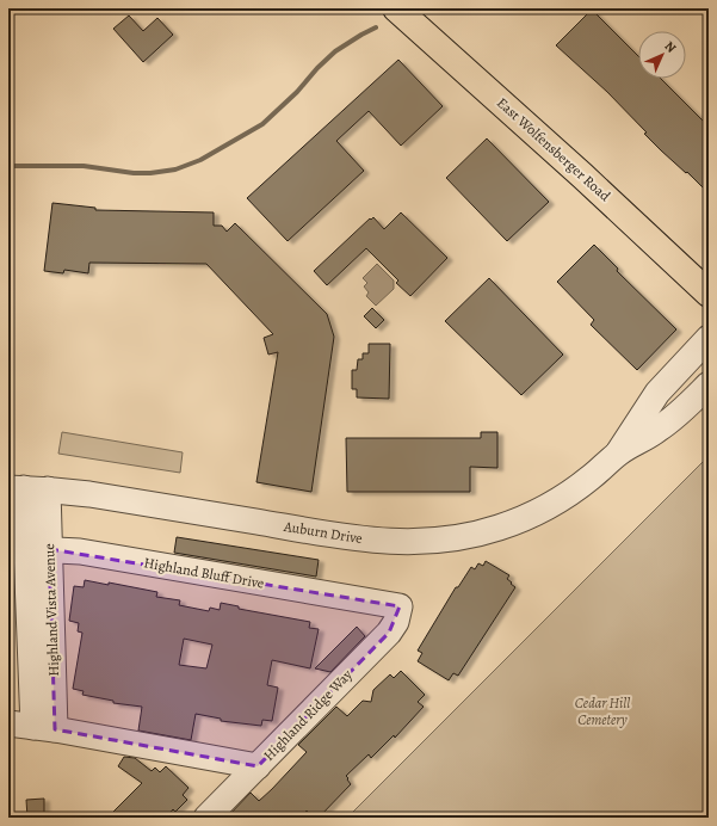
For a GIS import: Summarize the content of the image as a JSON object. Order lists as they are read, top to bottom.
{
  "streets": {
    "main road": ["East Wolfensberger Road"],
    "street": [
      "Auburn Drive",
      "Highland Bluff Drive",
      "Highland Vista Avenue",
      "Highland Ridge Way"
    ]
  },
  "crossings": [
    ["Auburn Drive", "Highland Vista Avenue"],
    ["Highland Bluff Drive", "Highland Vista Avenue"],
    ["Highland Bluff Drive", "Highland Ridge Way"]
  ],
  "parks": ["Cedar Hill Cemetery"],
  "north": "top right"
}
